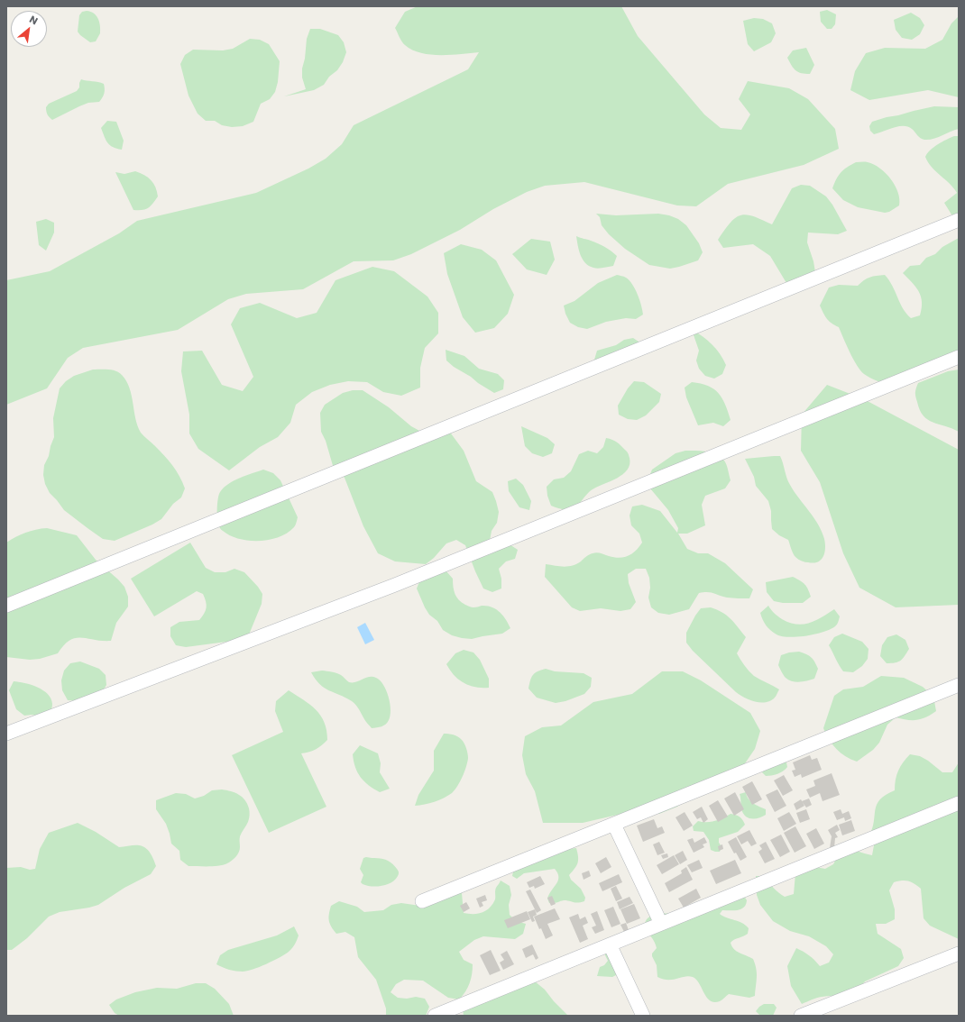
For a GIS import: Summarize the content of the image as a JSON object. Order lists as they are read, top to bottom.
{
  "north": "top right"
}
